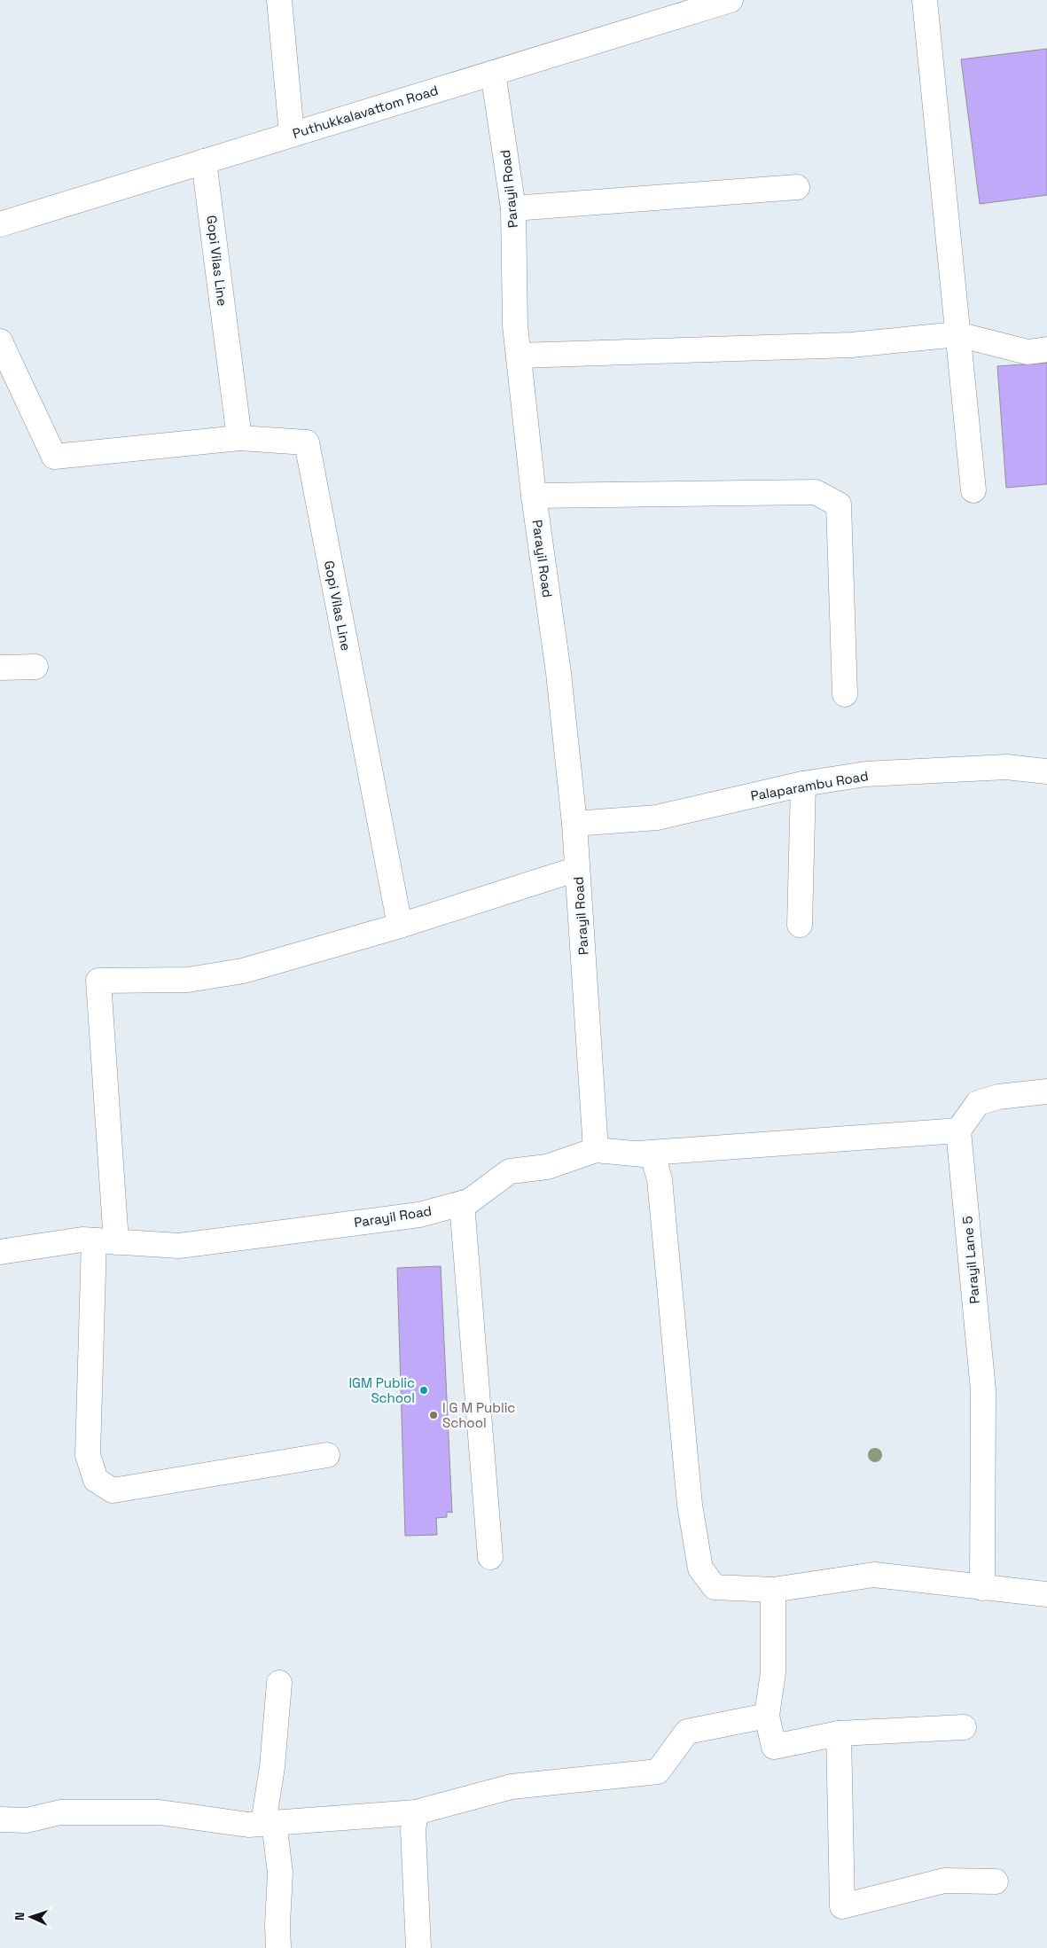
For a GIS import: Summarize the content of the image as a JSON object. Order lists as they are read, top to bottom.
{
  "streets": {
    "street": [
      "Puthukkalavattom Road",
      "Parayil Road",
      "Gopi Vilas Line",
      "Palaparambu Road",
      "Parayil Lane 5"
    ]
  },
  "crossings": [
    ["Puthukkalavattom Road", "Parayil Road"],
    ["Puthukkalavattom Road", "Gopi Vilas Line"],
    ["Parayil Road", "Palaparambu Road"]
  ],
  "places": ["IGM Public School", "I G M Public School"],
  "north": "left"
}
